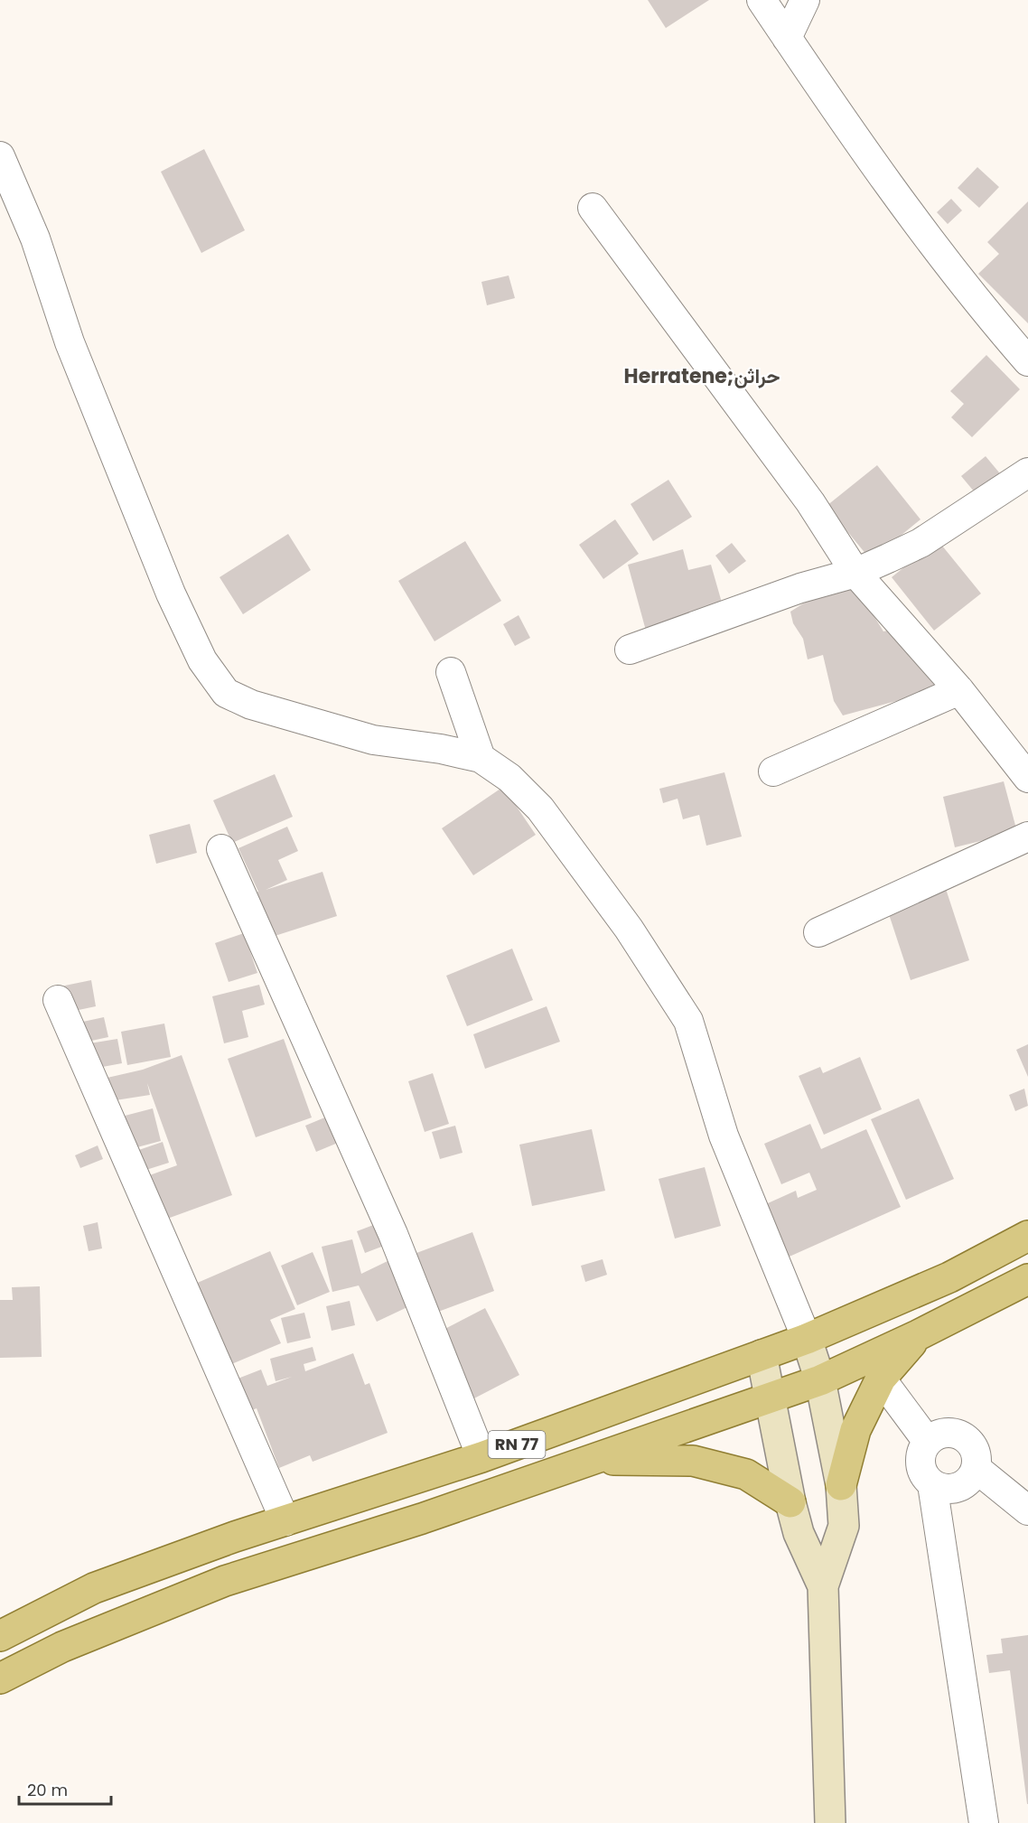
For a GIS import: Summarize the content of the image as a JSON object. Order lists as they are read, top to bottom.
{
  "streets": {
    "main road": ["RN 77"]
  },
  "districts": ["Herratene;حراثن"],
  "scale_bar": "20 m"
}
